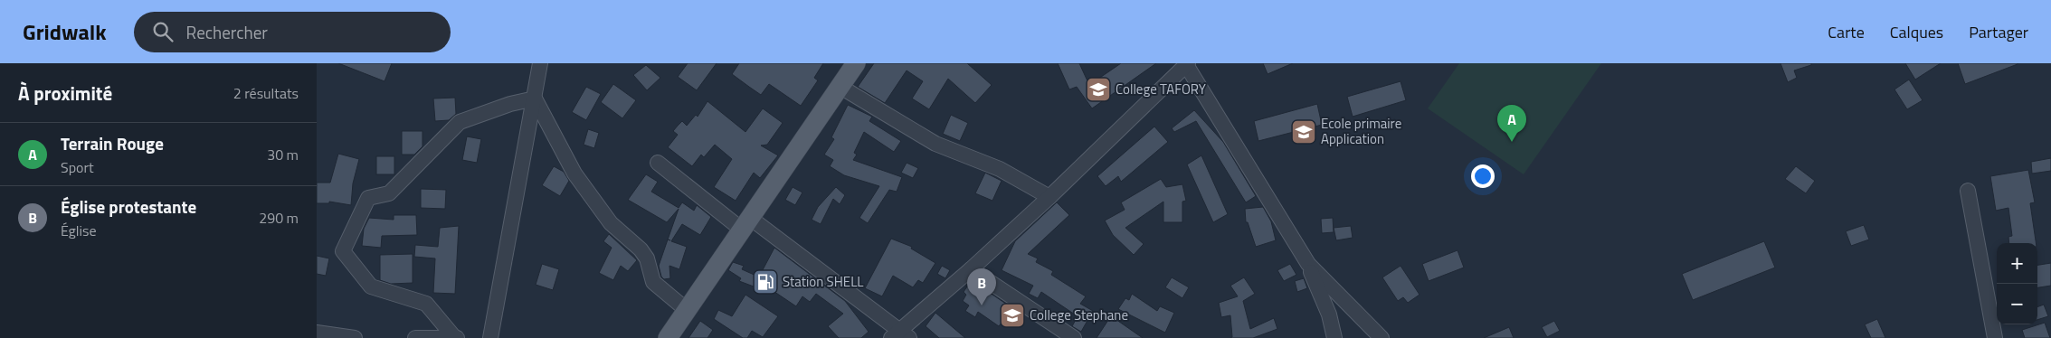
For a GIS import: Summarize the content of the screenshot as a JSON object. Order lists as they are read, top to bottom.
{
  "places": {
    "school or university": ["College TAFORY", "Ecole primaire Application", "College Stephane"],
    "fuel station": ["Station SHELL"]
  },
  "page": {
    "header": "Gridwalk",
    "search": "Rechercher",
    "nav": ["Carte", "Calques", "Partager"],
    "heading": ["À proximité", "2 résultats"],
    "pins": ["A", "B"],
    "list": [
      {
        "mark": "A",
        "name": "Terrain Rouge",
        "note": "Sport",
        "value": "30 m"
      },
      {
        "mark": "B",
        "name": "Église protestante",
        "note": "Église",
        "value": "290 m"
      }
    ],
    "map_buttons": ["+", "−"]
  }
}
